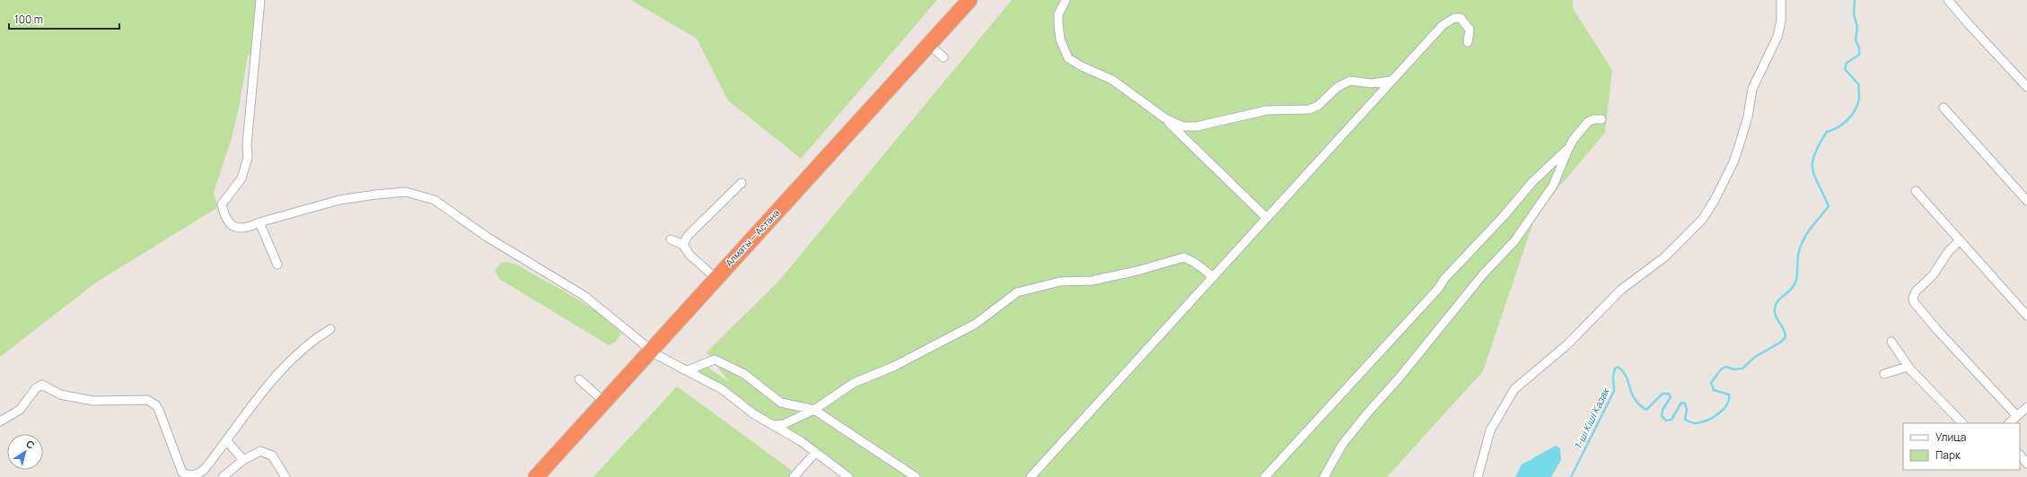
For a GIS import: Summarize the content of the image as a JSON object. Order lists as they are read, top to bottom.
{
  "streets": {
    "highway": ["Алматы — Астана"]
  },
  "water": ["1-ші Кіші Казак"],
  "legend": ["Улица", "Парк"],
  "scale_bar": "100 m",
  "north": "top right"
}
